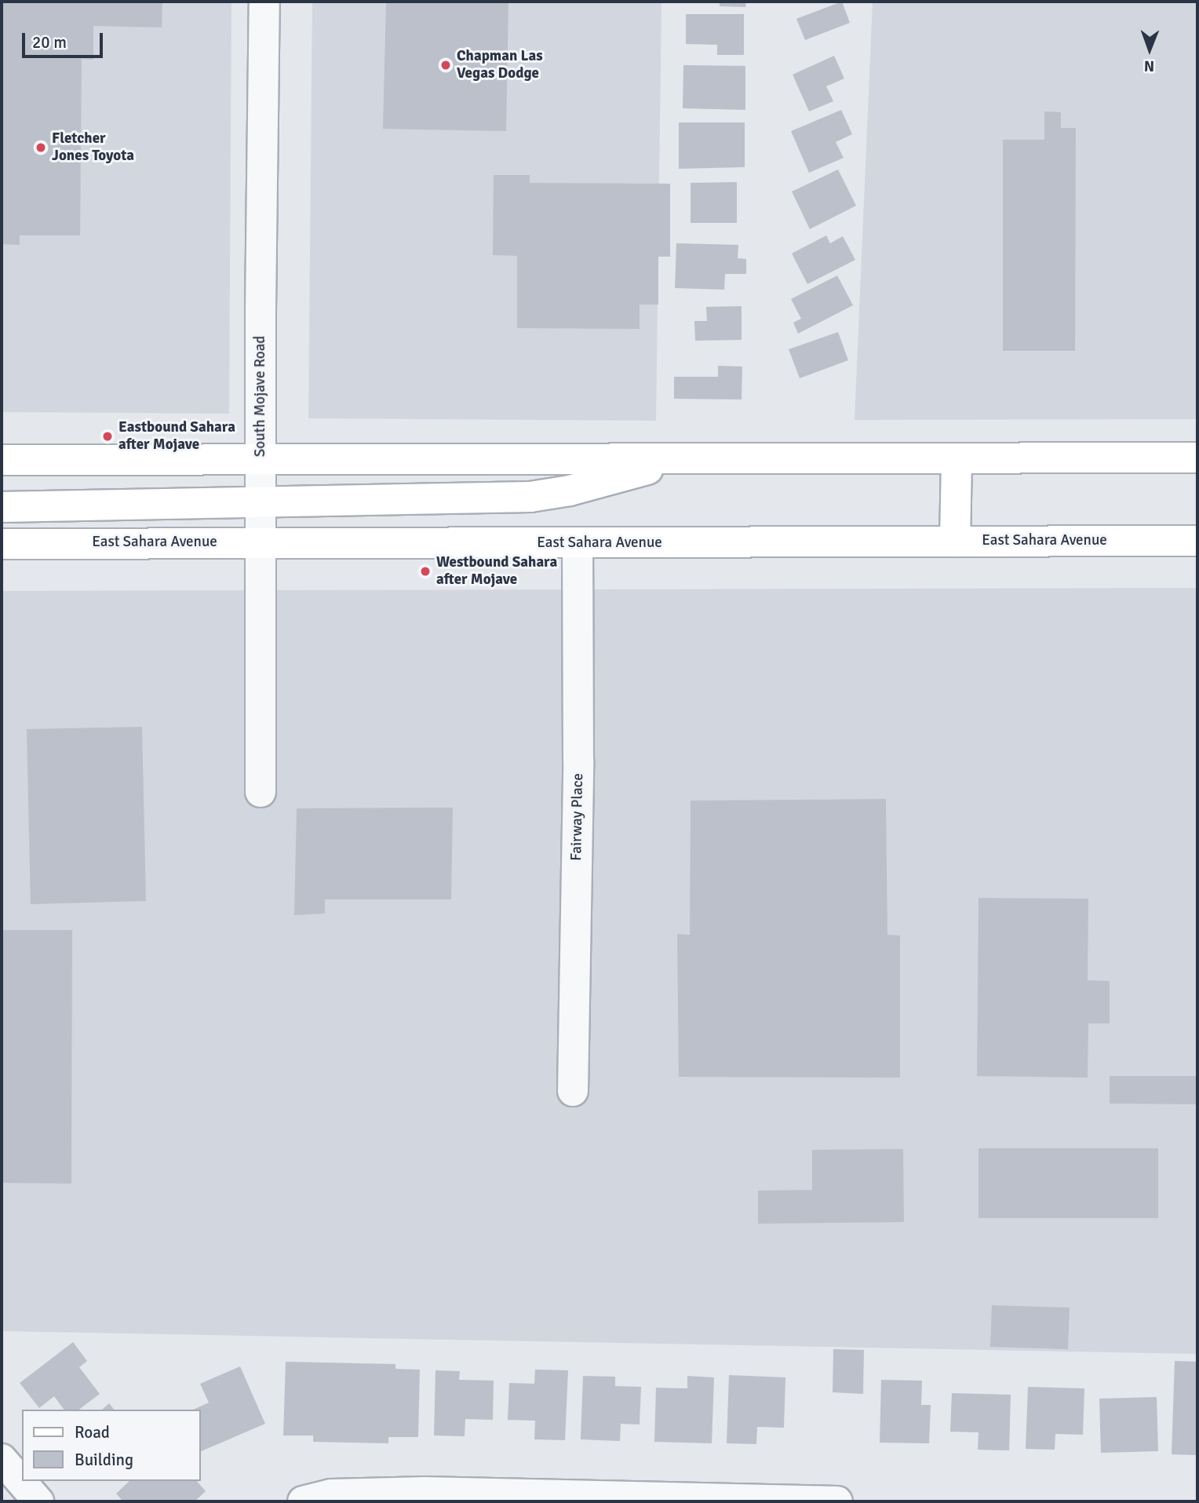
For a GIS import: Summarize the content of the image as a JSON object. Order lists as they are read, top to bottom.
{
  "streets": {
    "main road": ["East Sahara Avenue"],
    "street": ["South Mojave Road", "Fairway Place"]
  },
  "crossings": [
    ["South Mojave Road", "East Sahara Avenue"],
    ["East Sahara Avenue", "Fairway Place"]
  ],
  "places": [
    "Chapman Las Vegas Dodge",
    "Fletcher Jones Toyota",
    "Eastbound Sahara after Mojave",
    "Westbound Sahara after Mojave"
  ],
  "legend": ["Road", "Building"],
  "scale_bar": "20 m",
  "north": "bottom"
}
